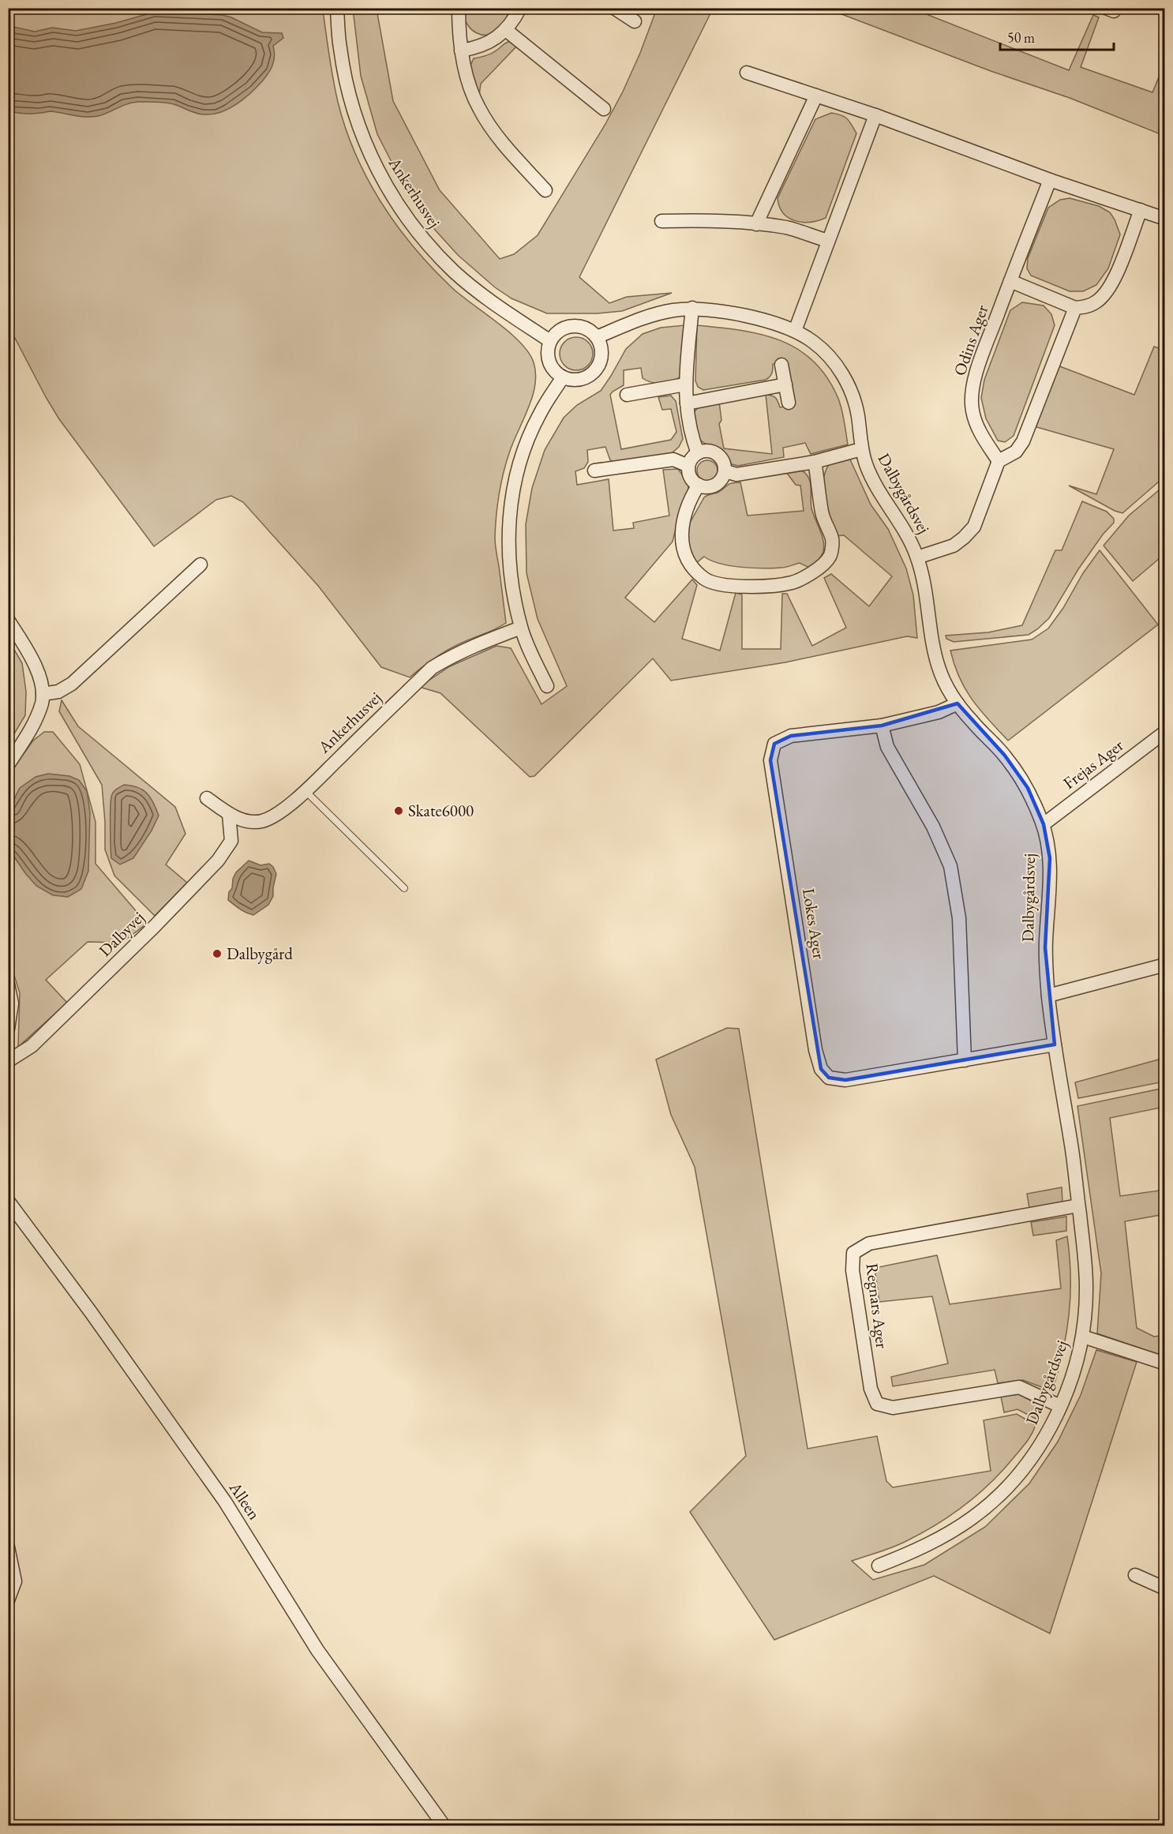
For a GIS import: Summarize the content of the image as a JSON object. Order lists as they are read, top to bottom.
{
  "streets": {
    "street": [
      "Ankerhusvej",
      "Odins Ager",
      "Dalbygårdsvej",
      "Frejas Ager",
      "Lokes Ager",
      "Dalbyvej",
      "Regnars Ager",
      "Alleen"
    ]
  },
  "crossings": [
    ["Ankerhusvej", "Dalbygårdsvej"],
    ["Ankerhusvej", "Dalbyvej"],
    ["Dalbygårdsvej", "Frejas Ager"],
    ["Dalbygårdsvej", "Lokes Ager"],
    ["Dalbygårdsvej", "Regnars Ager"]
  ],
  "places": ["Skate6000", "Dalbygård"],
  "scale_bar": "50 m"
}
